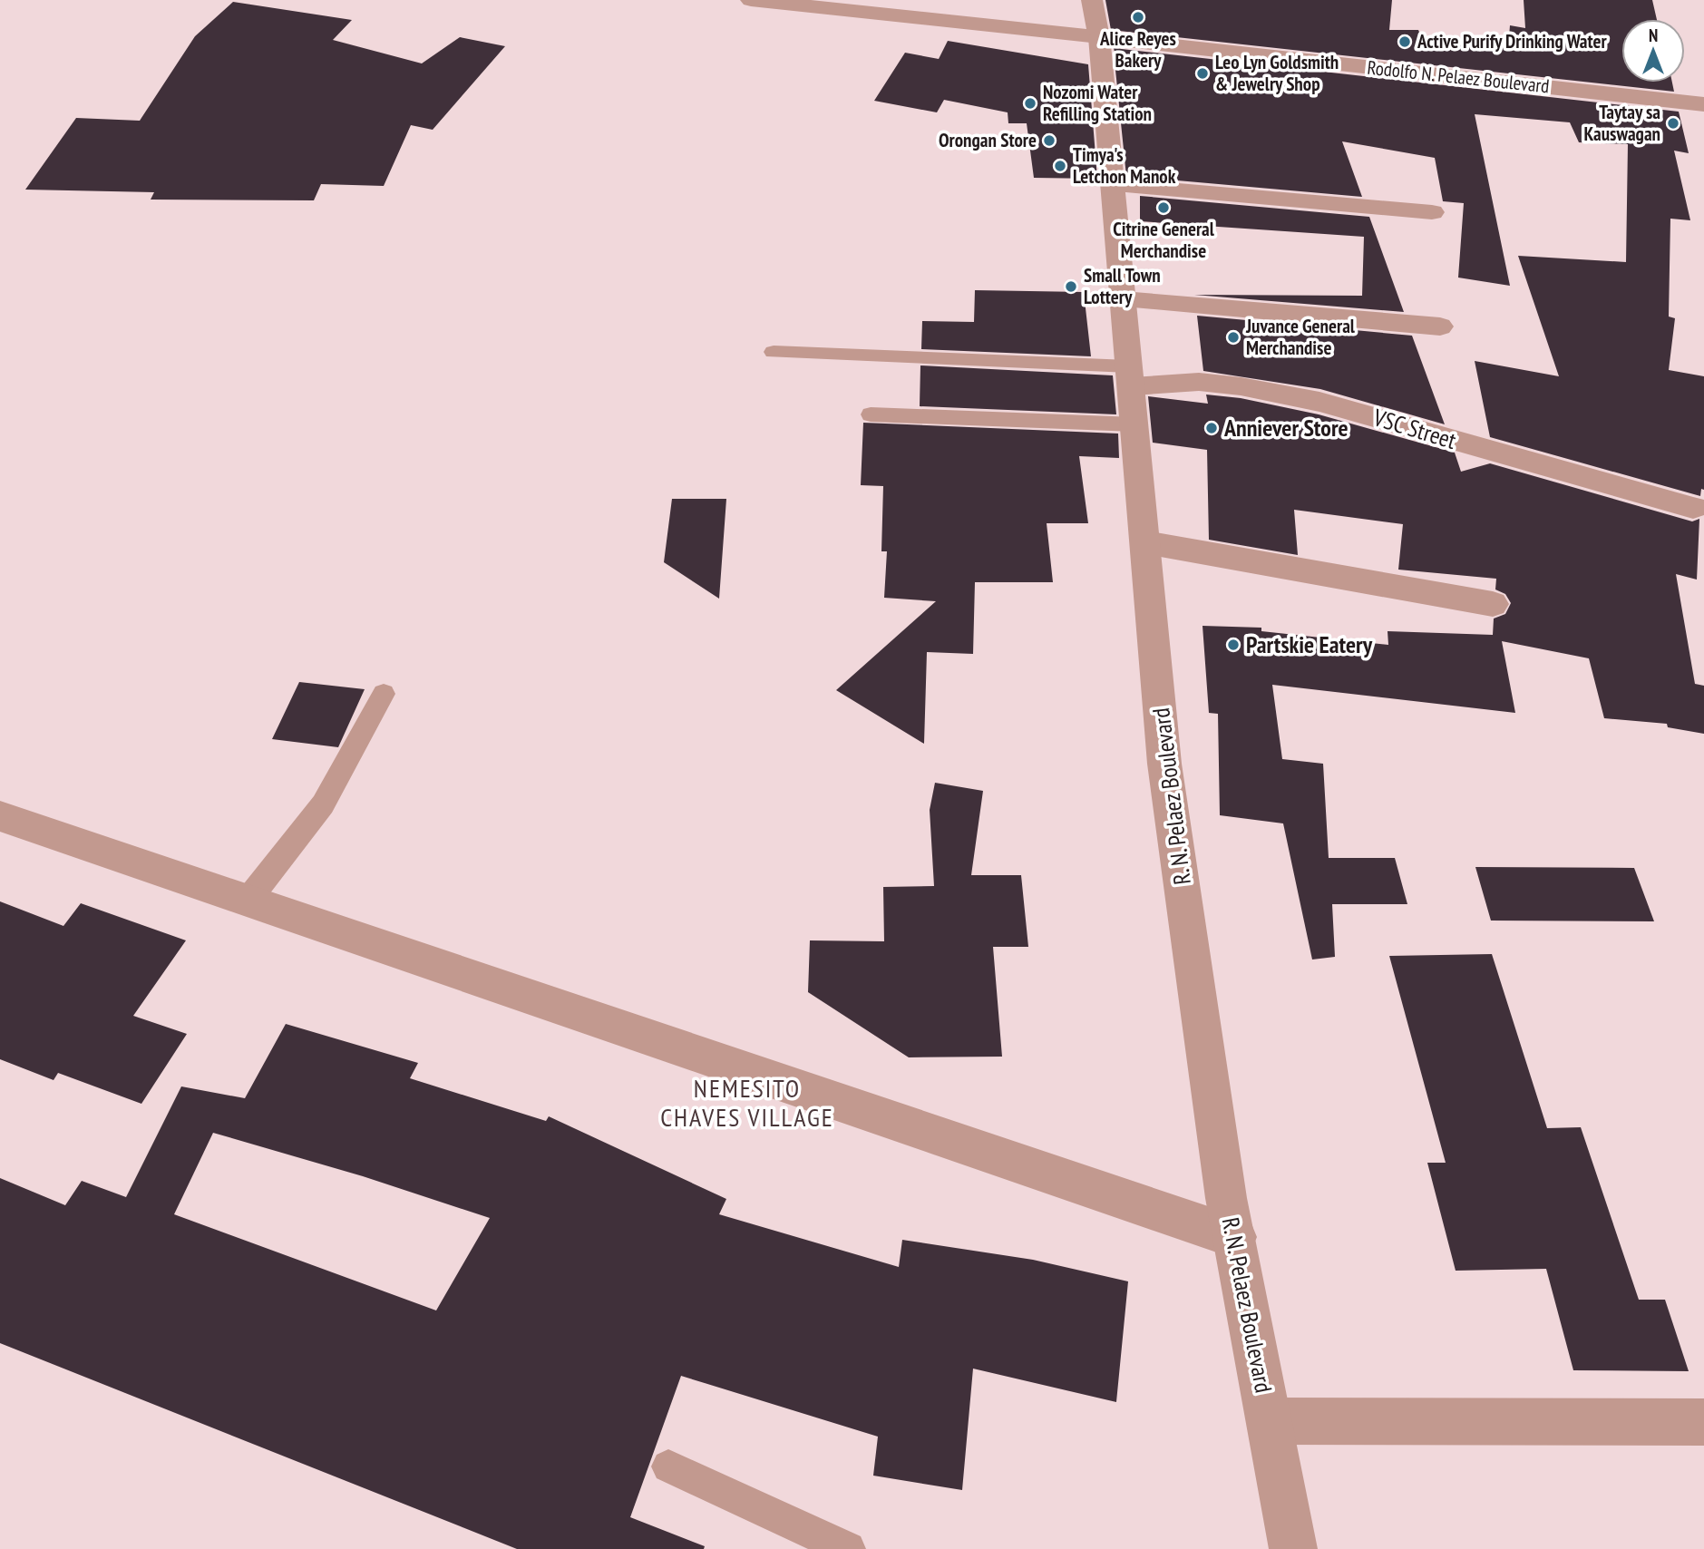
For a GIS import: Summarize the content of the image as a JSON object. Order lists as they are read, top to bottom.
{
  "streets": {
    "street": ["Rodolfo N. Pelaez Boulevard", "VSC Street", "R. N. Pelaez Boulevard"]
  },
  "crossings": [
    ["Rodolfo N. Pelaez Boulevard", "R. N. Pelaez Boulevard"],
    ["VSC Street", "R. N. Pelaez Boulevard"]
  ],
  "districts": ["NEMESITO CHAVES VILLAGE"],
  "places": [
    "Alice Reyes Bakery",
    "Active Purify Drinking Water",
    "Leo Lyn Goldsmith & Jewelry Shop",
    "Nozomi Water Refilling Station",
    "Taytay sa Kauswagan",
    "Orongan Store",
    "Timya's Letchon Manok",
    "Citrine General Merchandise",
    "Small Town Lottery",
    "Juvance General Merchandise",
    "Anniever Store",
    "Partskie Eatery"
  ],
  "north": "top"
}
